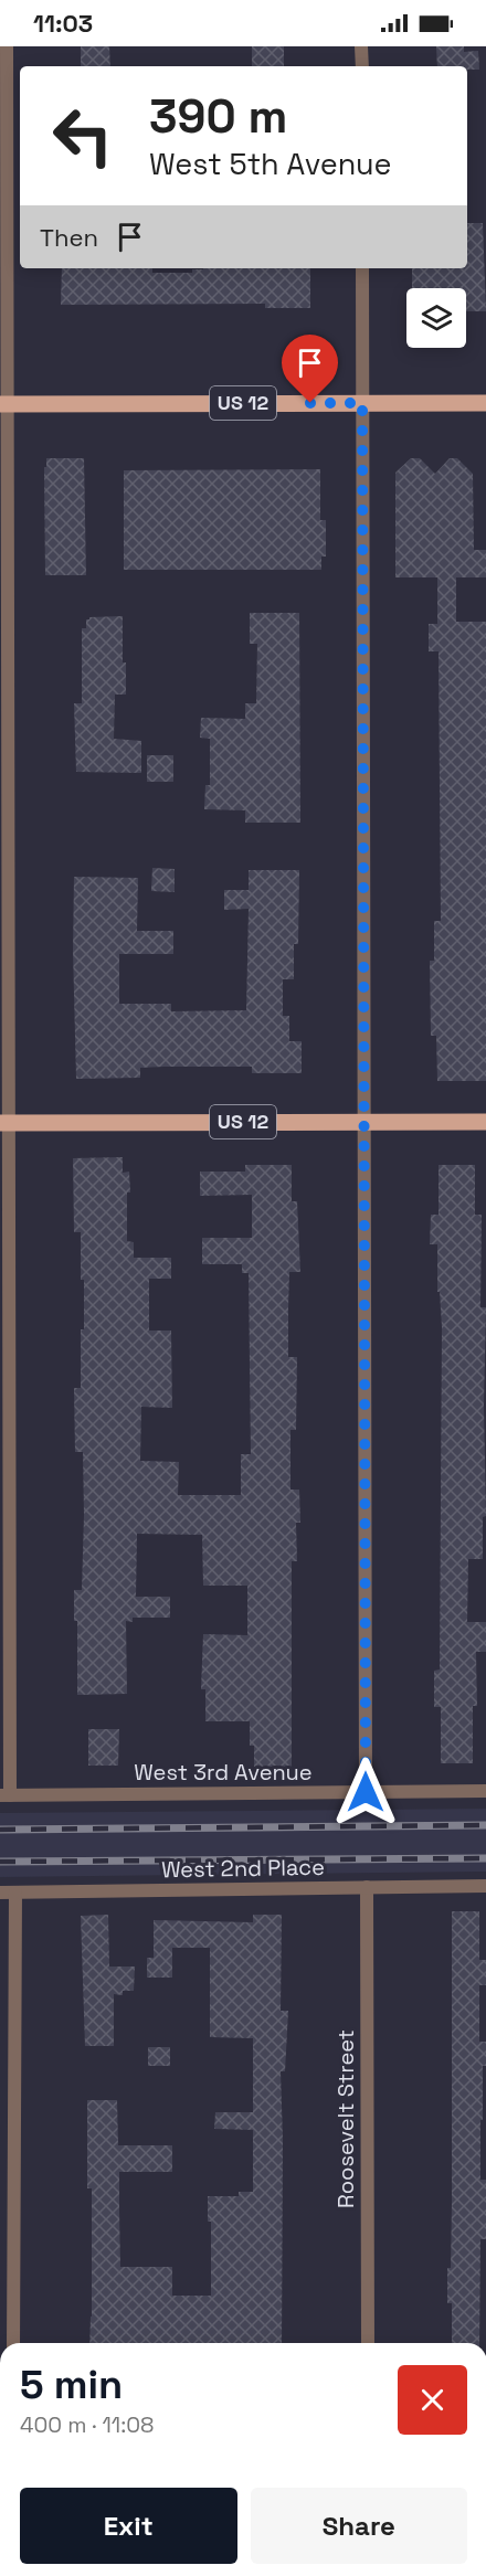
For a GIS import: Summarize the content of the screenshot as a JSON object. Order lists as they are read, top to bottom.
{
  "streets": {
    "main road": ["US 12"],
    "street": ["West 3rd Avenue", "West 2nd Place", "Roosevelt Street"]
  },
  "crossings": [
    ["West 2nd Place", "Roosevelt Street"]
  ],
  "page": {
    "status": "11:03",
    "turn": ["390 m", "West 5th Avenue"],
    "then": "Then",
    "heading": ["5 min", "400 m · 11:08"],
    "buttons": ["Exit", "Share"]
  }
}
